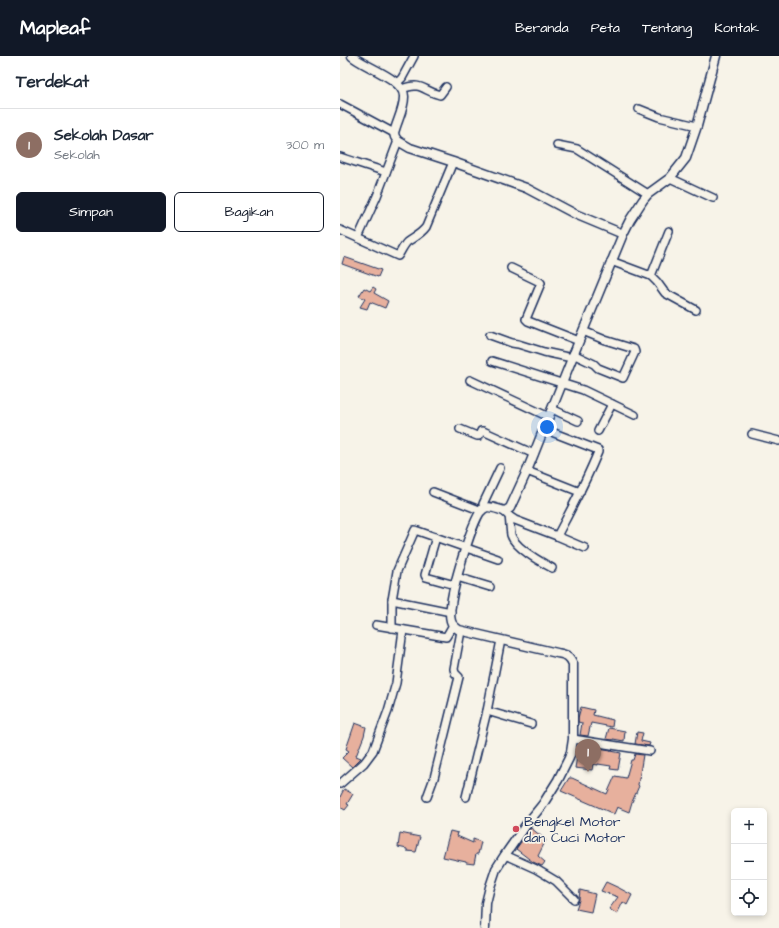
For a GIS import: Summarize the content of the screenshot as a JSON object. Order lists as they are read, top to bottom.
{
  "places": ["Bengkel Motor dan Cuci Motor"],
  "page": {
    "header": "Mapleaf",
    "nav": [
      "Beranda",
      "Peta",
      "Tentang",
      "Kontak"
    ],
    "heading": "Terdekat",
    "list": [
      {
        "mark": "1",
        "name": "Sekolah Dasar",
        "note": "Sekolah",
        "value": "300 m"
      }
    ],
    "buttons": ["Simpan", "Bagikan"],
    "pins": "1",
    "map_buttons": ["+", "−"]
  }
}
